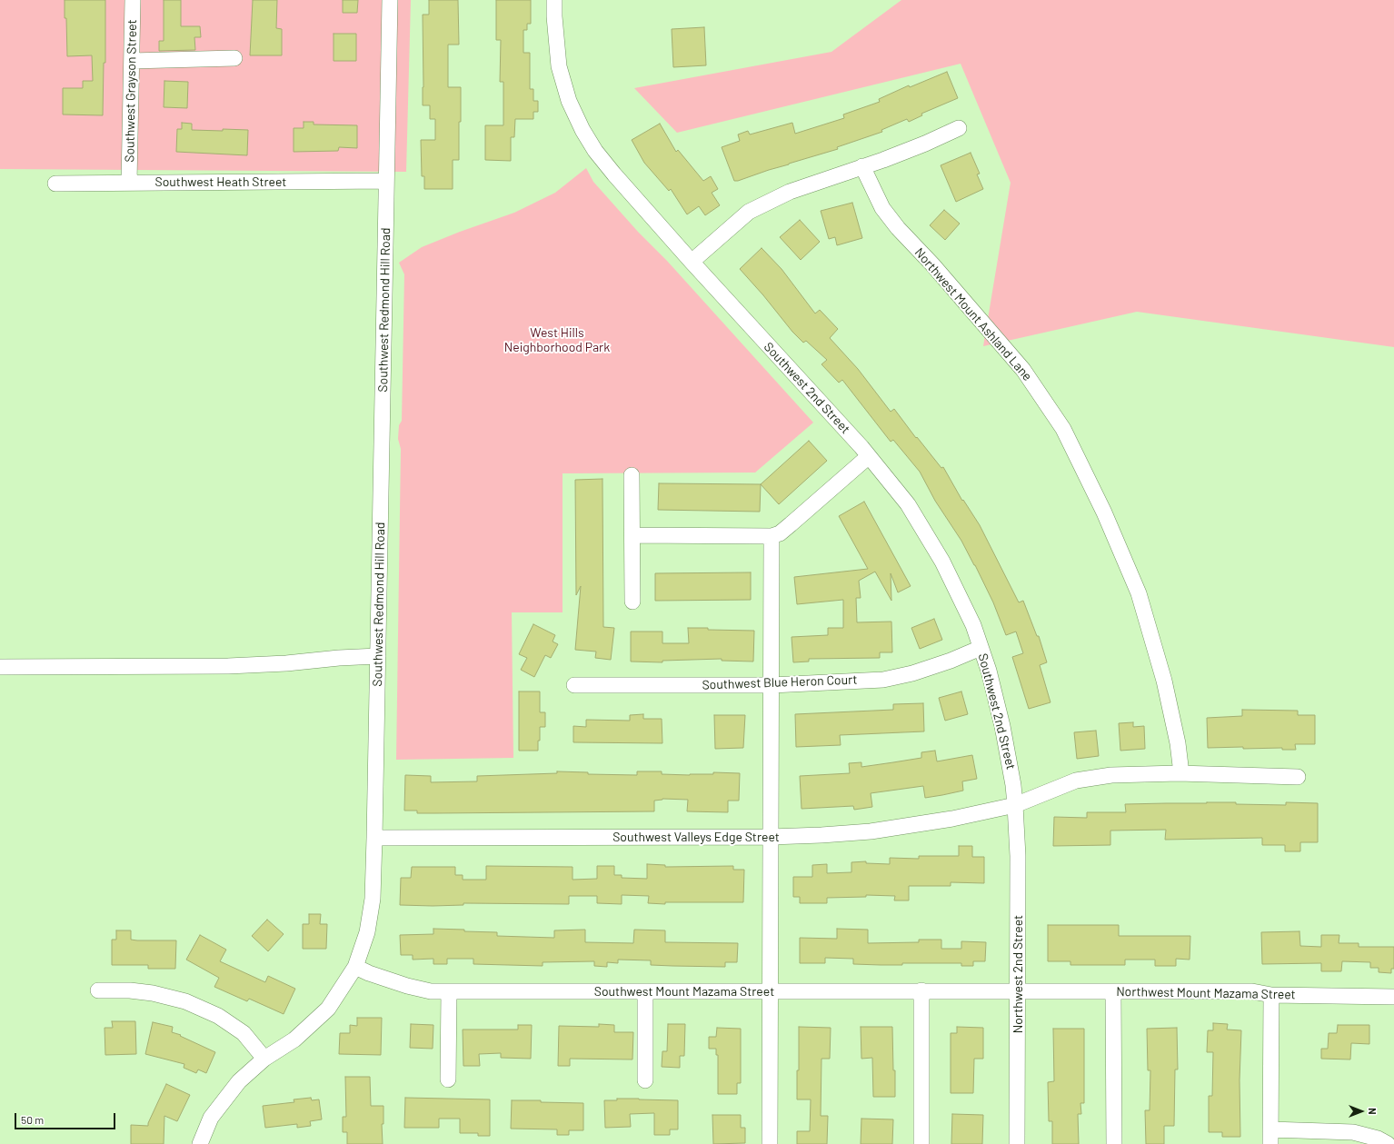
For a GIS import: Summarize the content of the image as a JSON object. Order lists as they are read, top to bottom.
{
  "streets": {
    "street": [
      "Southwest Grayson Street",
      "Southwest Heath Street",
      "Southwest Redmond Hill Road",
      "Northwest Mount Ashland Lane",
      "Southwest 2nd Street",
      "Southwest Blue Heron Court",
      "Southwest Valleys Edge Street",
      "Northwest 2nd Street",
      "Southwest Mount Mazama Street",
      "Northwest Mount Mazama Street"
    ]
  },
  "crossings": [
    ["Southwest Grayson Street", "Southwest Heath Street"],
    ["Southwest Heath Street", "Southwest Redmond Hill Road"],
    ["Southwest Redmond Hill Road", "Southwest Valleys Edge Street"],
    ["Southwest Redmond Hill Road", "Southwest Mount Mazama Street"],
    ["Northwest Mount Ashland Lane", "Southwest Valleys Edge Street"],
    ["Southwest 2nd Street", "Southwest Blue Heron Court"],
    ["Southwest 2nd Street", "Southwest Valleys Edge Street"],
    ["Southwest 2nd Street", "Northwest 2nd Street"],
    ["Southwest Valleys Edge Street", "Northwest 2nd Street"],
    ["Northwest 2nd Street", "Southwest Mount Mazama Street"],
    ["Northwest 2nd Street", "Northwest Mount Mazama Street"],
    ["Southwest Mount Mazama Street", "Northwest Mount Mazama Street"]
  ],
  "parks": ["West Hills Neighborhood Park"],
  "scale_bar": "50 m",
  "north": "right"
}
